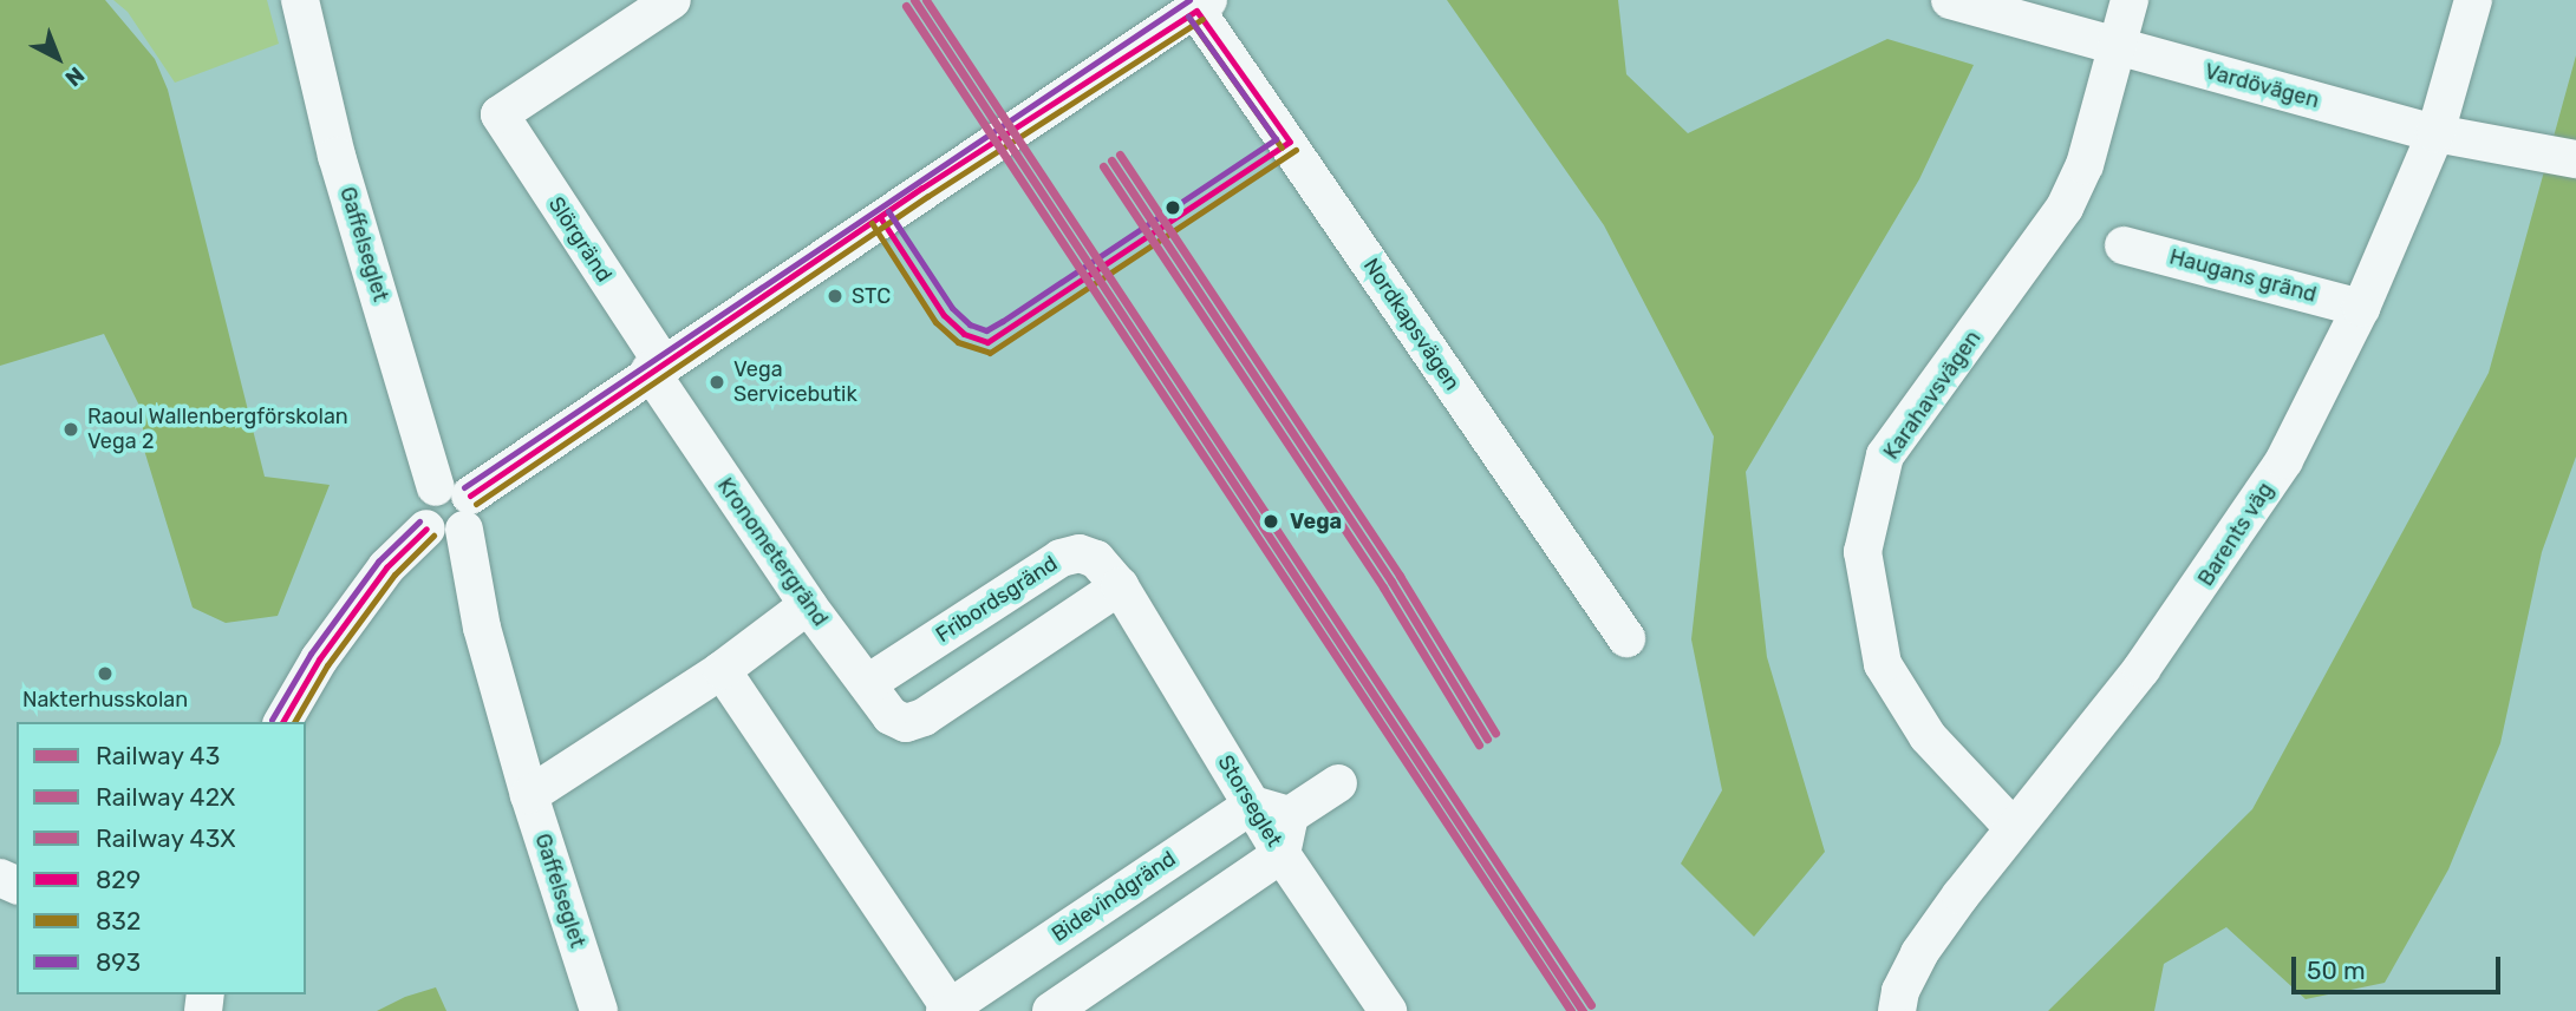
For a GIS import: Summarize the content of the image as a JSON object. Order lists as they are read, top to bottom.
{
  "streets": {
    "street": [
      "Vardövägen",
      "Slörgränd",
      "Gaffelseglet",
      "Haugans gränd",
      "Nordkapsvägen",
      "Karahavsvägen",
      "Barents väg",
      "Kronometergränd",
      "Fribordsgränd",
      "Storseglet",
      "Bidevindgränd"
    ]
  },
  "crossings": [
    ["Vardövägen", "Karahavsvägen"],
    ["Vardövägen", "Barents väg"],
    ["Slörgränd", "Kronometergränd"],
    ["Haugans gränd", "Barents väg"],
    ["Karahavsvägen", "Barents väg"],
    ["Kronometergränd", "Fribordsgränd"],
    ["Kronometergränd", "Storseglet"],
    ["Fribordsgränd", "Storseglet"],
    ["Storseglet", "Bidevindgränd"]
  ],
  "places": [
    "STC",
    "Vega Servicebutik",
    "Raoul Wallenbergförskolan Vega 2",
    "Vega",
    "Nakterhusskolan"
  ],
  "lines": [
    "rail line 43",
    "rail line 43X",
    "transit line 893",
    "rail line 42X",
    "transit line 829",
    "transit line 832"
  ],
  "legend": [
    "Railway 43",
    "Railway 42X",
    "Railway 43X",
    "829",
    "832",
    "893"
  ],
  "scale_bar": "50 m",
  "north": "bottom right"
}
